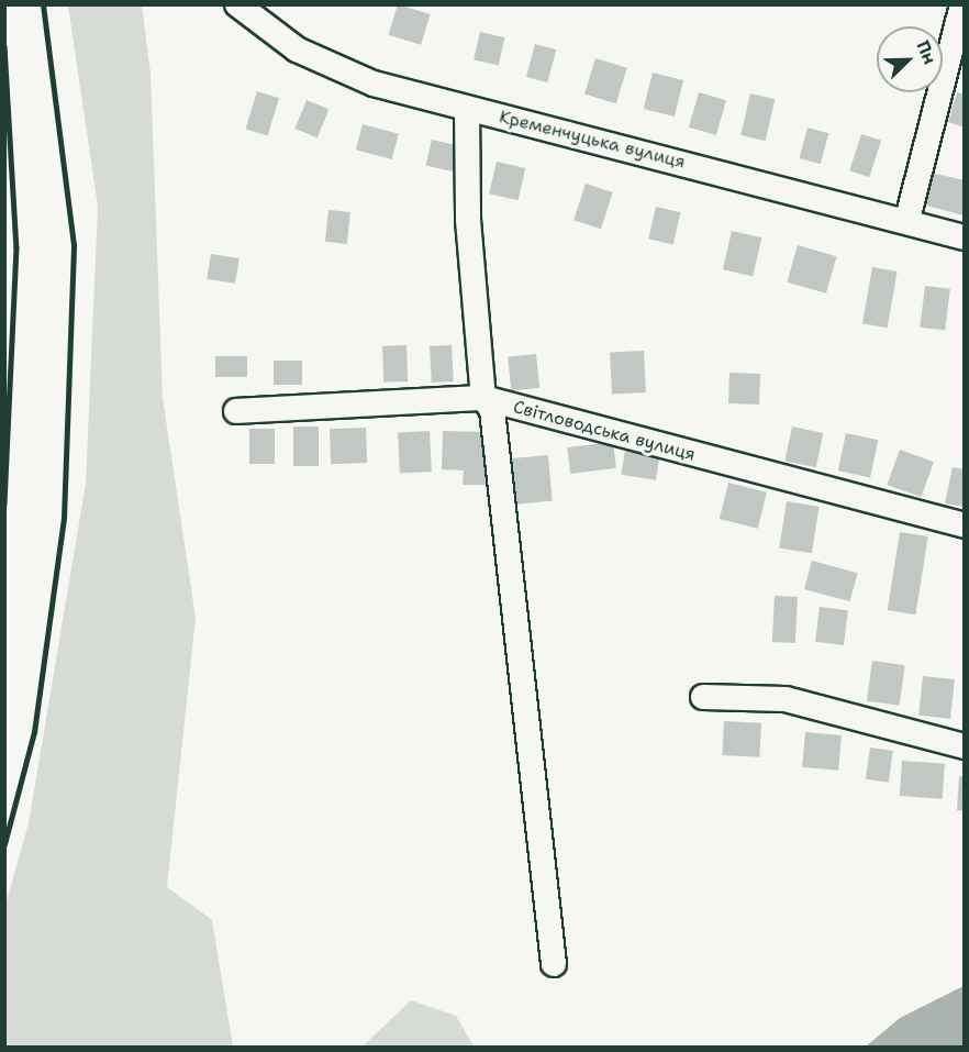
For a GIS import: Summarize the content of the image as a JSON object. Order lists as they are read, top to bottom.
{
  "streets": {
    "street": ["Кременчуцька вулиця", "Світловодська вулиця"]
  },
  "north": "top right"
}
